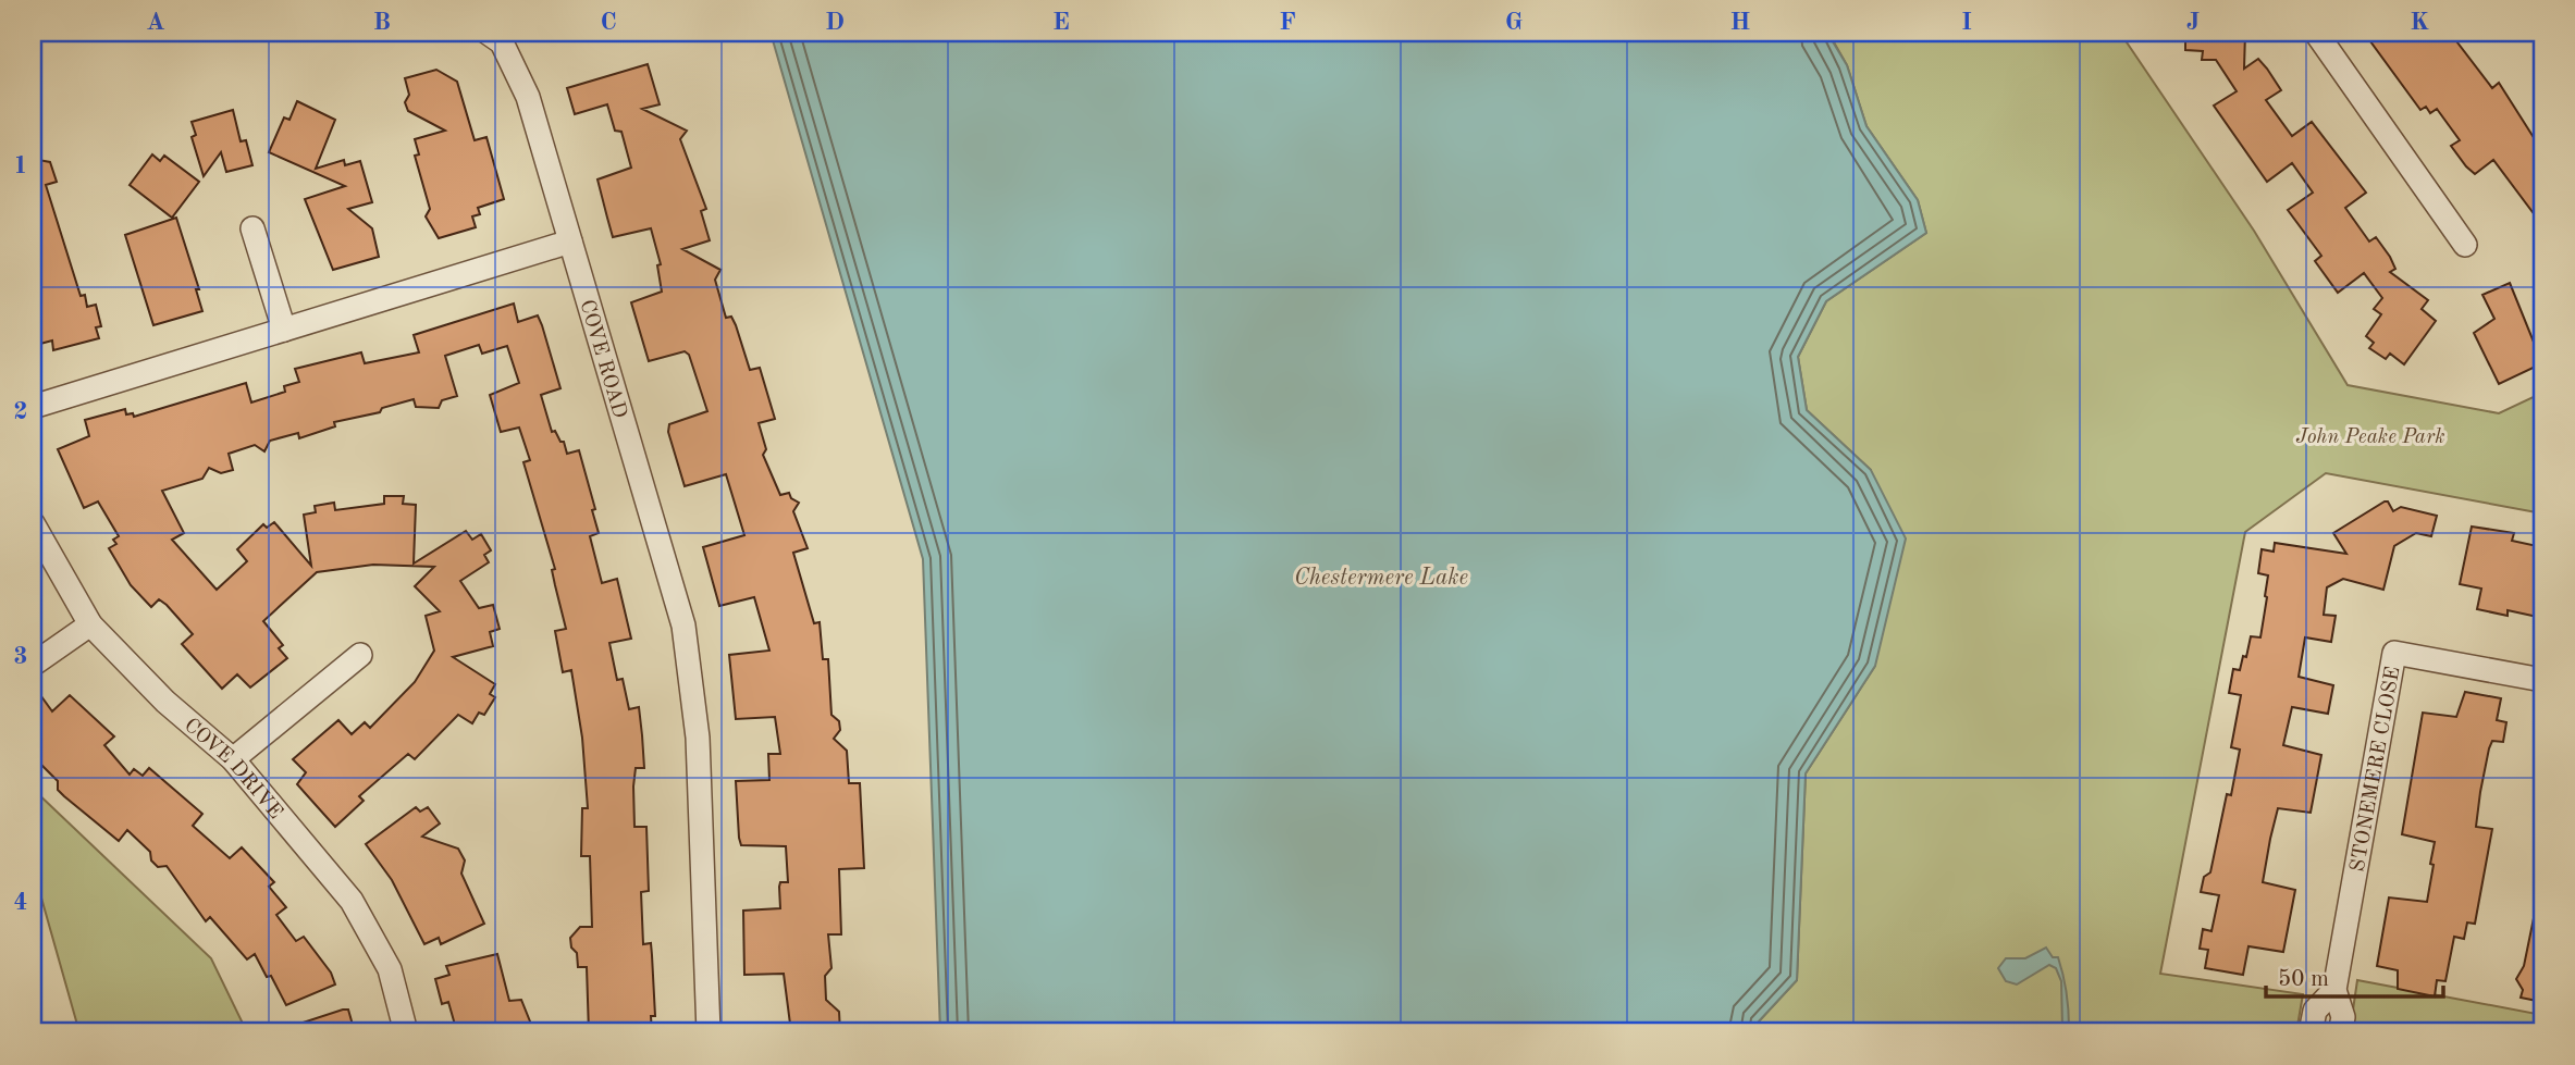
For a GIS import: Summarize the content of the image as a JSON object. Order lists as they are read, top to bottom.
{
  "streets": {
    "street": ["COVE ROAD", "COVE DRIVE", "STONEMERE CLOSE"]
  },
  "water": ["Chestermere Lake"],
  "parks": ["John Peake Park"],
  "scale_bar": "50 m",
  "grid": {
    "columns": [
      "A",
      "B",
      "C",
      "D",
      "E",
      "F",
      "G",
      "H",
      "I",
      "J",
      "K"
    ],
    "rows": [
      "1",
      "2",
      "3",
      "4"
    ]
  }
}
